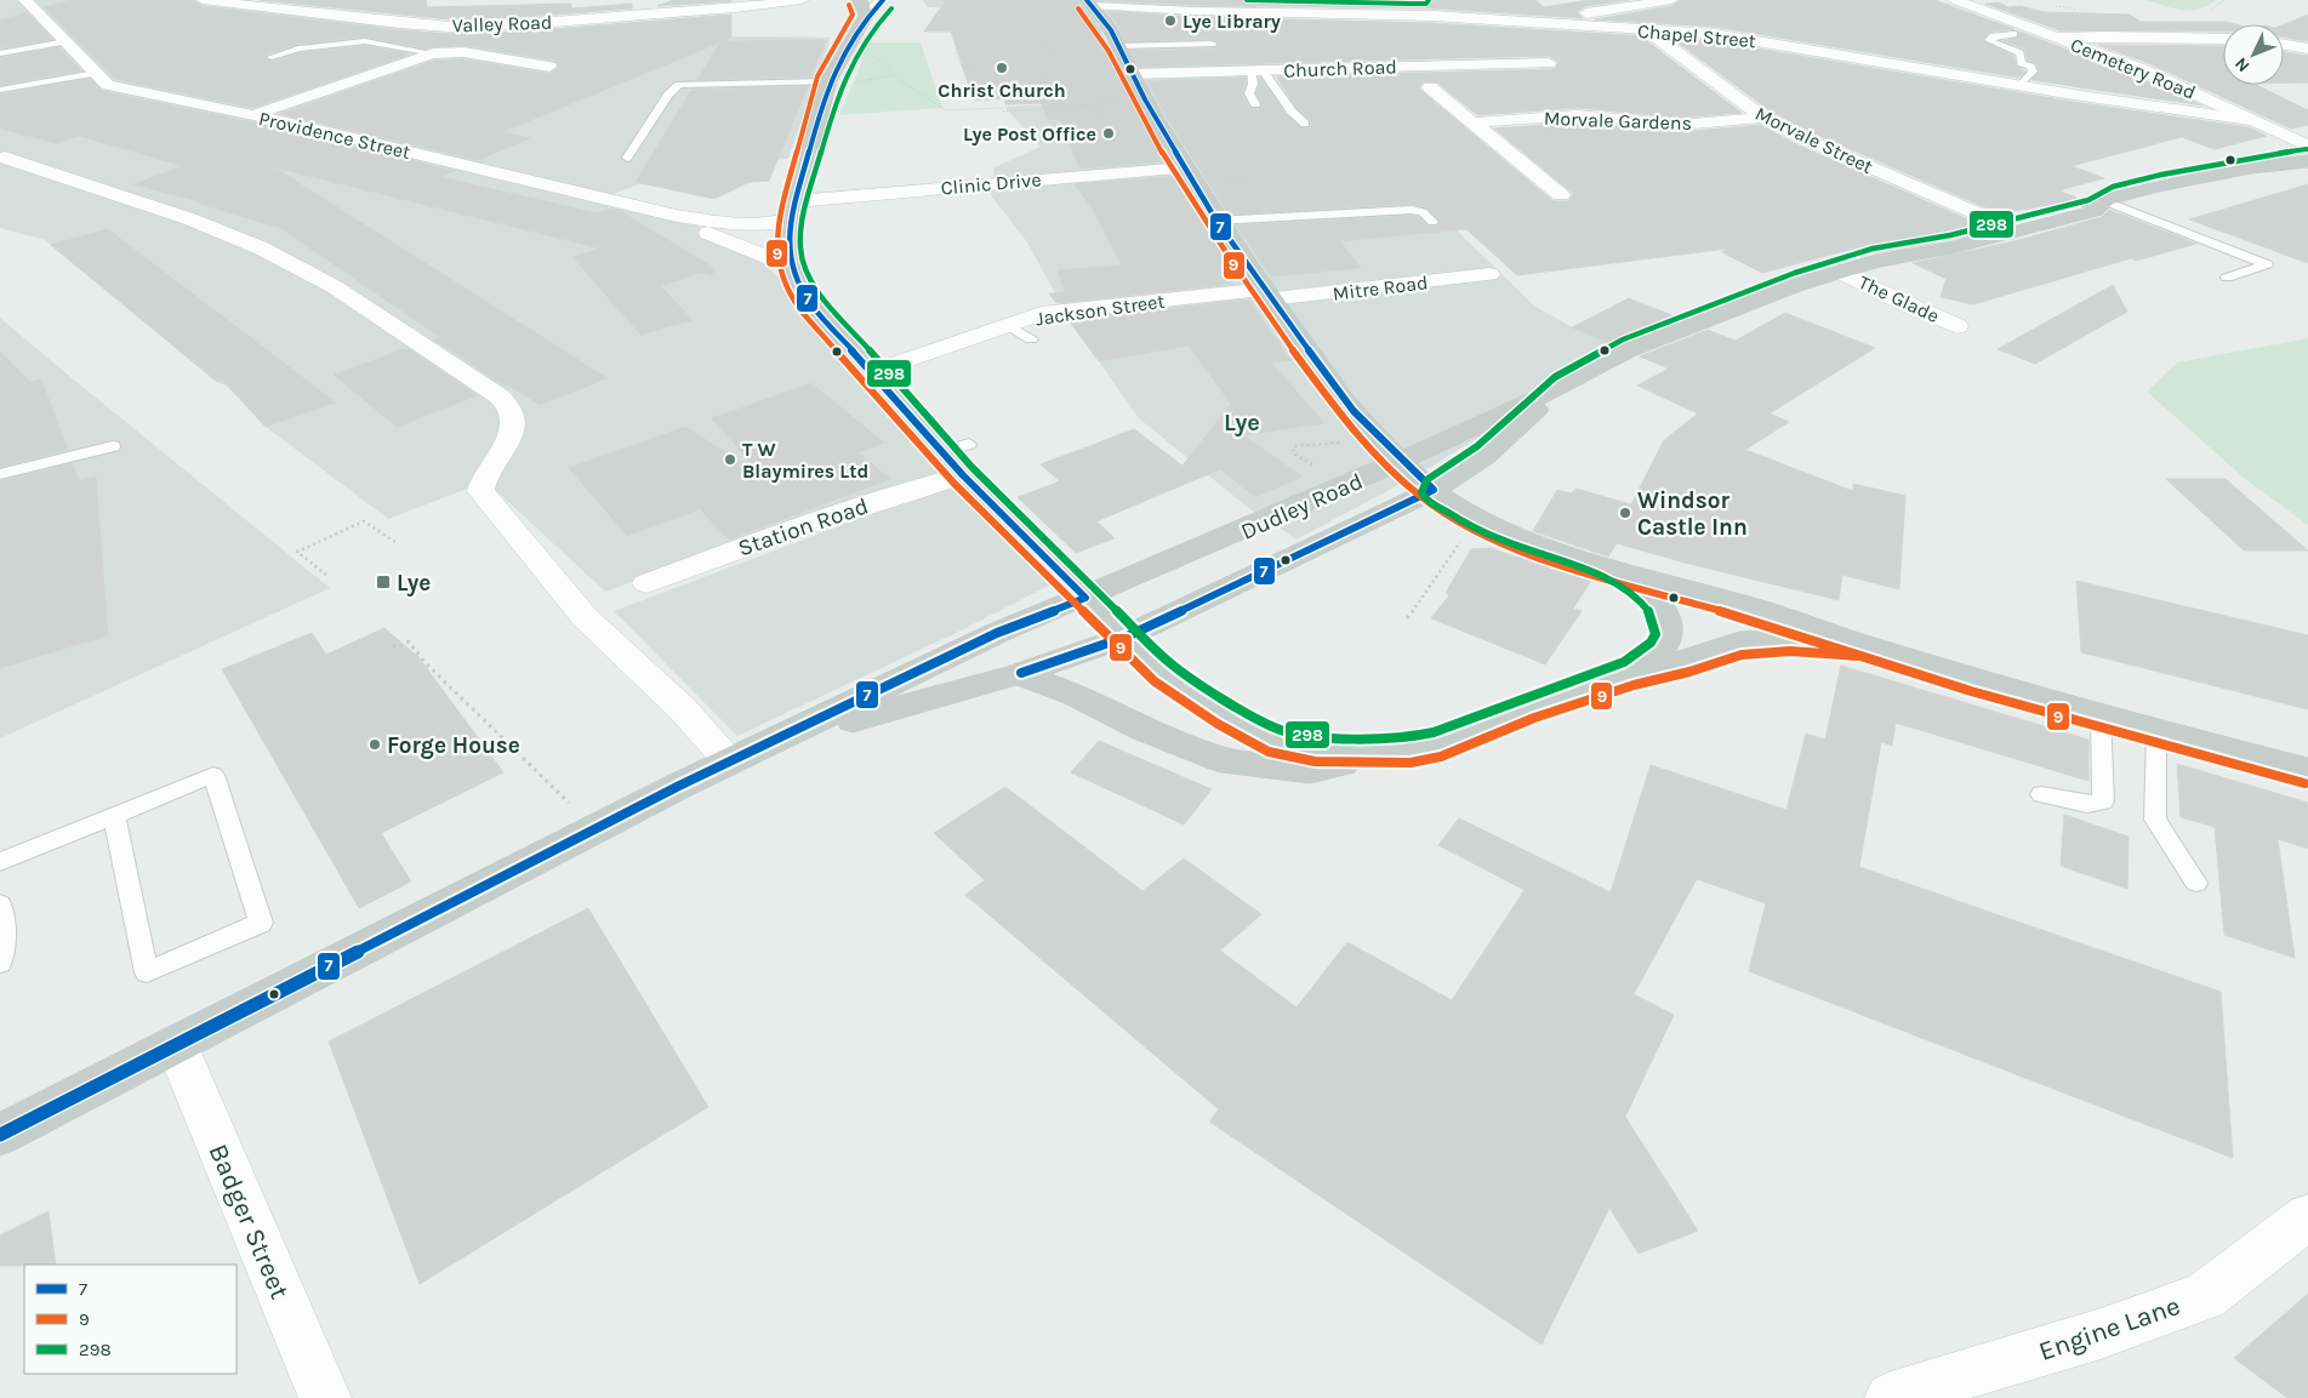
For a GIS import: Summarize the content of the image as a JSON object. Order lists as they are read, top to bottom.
{
  "streets": {
    "highway": ["Dudley Road"],
    "street": [
      "Valley Road",
      "Chapel Street",
      "Church Road",
      "Cemetery Road",
      "Morvale Gardens",
      "Providence Street",
      "Morvale Street",
      "Clinic Drive",
      "Mitre Road",
      "The Glade",
      "Jackson Street",
      "Station Road",
      "Badger Street",
      "Engine Lane"
    ]
  },
  "crossings": [
    ["Chapel Street", "Cemetery Road"],
    ["Chapel Street", "Morvale Street"],
    ["Morvale Gardens", "Morvale Street"],
    ["Providence Street", "Clinic Drive"],
    ["Mitre Road", "Jackson Street"],
    ["Dudley Road", "Badger Street"]
  ],
  "districts": ["Lye"],
  "places": {
    "other": [
      "Lye Library",
      "Christ Church",
      "Lye Post Office",
      "T W Blaymires Ltd",
      "Windsor Castle Inn",
      "Forge House"
    ],
    "transit": ["Lye"]
  },
  "lines": ["transit line 7", "transit line 298", "transit line 9"],
  "legend": ["7", "9", "298"],
  "north": "bottom left"
}
